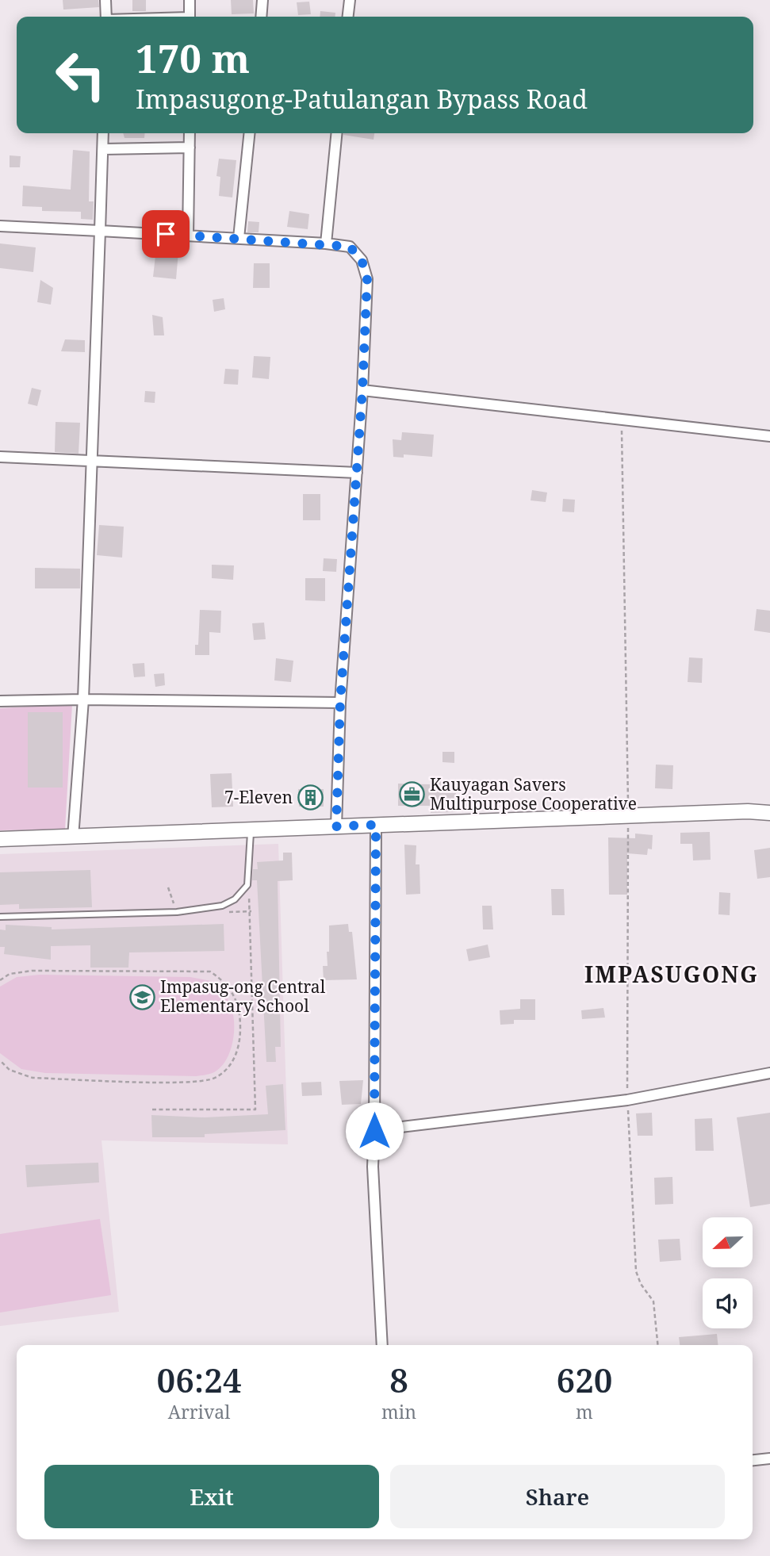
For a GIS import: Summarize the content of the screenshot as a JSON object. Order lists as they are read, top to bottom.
{
  "districts": ["IMPASUGONG"],
  "places": {
    "office": ["Kauyagan Savers Multipurpose Cooperative"],
    "building": ["7-Eleven"],
    "school or university": ["Impasug-ong Central Elementary School"]
  },
  "north": "left",
  "page": {
    "turn": ["170 m", "Impasugong-Patulangan Bypass Road"],
    "eta": [
      "06:24",
      "Arrival",
      "8",
      "min",
      "620",
      "m"
    ],
    "buttons": ["Exit", "Share"]
  }
}
